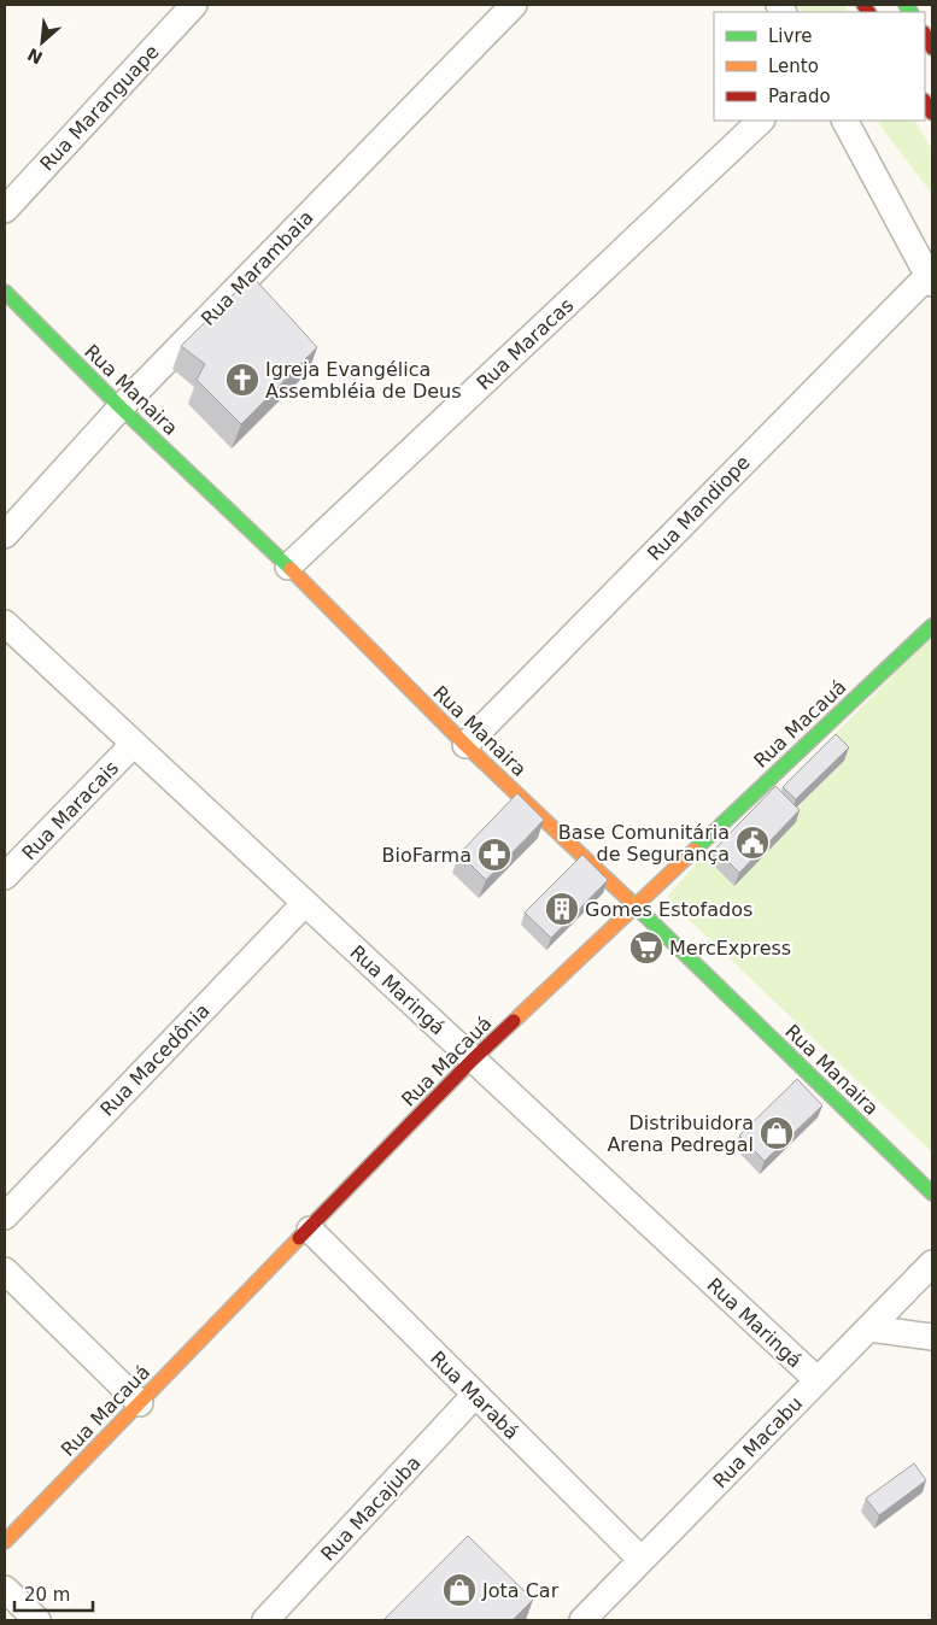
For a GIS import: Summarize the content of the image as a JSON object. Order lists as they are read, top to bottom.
{
  "streets": {
    "street": [
      "Rua Maranguape",
      "Rua Marambaia",
      "Rua Maracas",
      "Rua Manaira",
      "Rua Mandiope",
      "Rua Macauá",
      "Rua Maracais",
      "Rua Maringá",
      "Rua Macedônia",
      "Rua Marabá",
      "Rua Macabu",
      "Rua Macajuba"
    ]
  },
  "crossings": [
    ["Rua Marambaia", "Rua Manaira"],
    ["Rua Maracas", "Rua Manaira"],
    ["Rua Manaira", "Rua Mandiope"],
    ["Rua Manaira", "Rua Macauá"],
    ["Rua Macauá", "Rua Maringá"],
    ["Rua Macauá", "Rua Marabá"],
    ["Rua Maracais", "Rua Maringá"],
    ["Rua Maringá", "Rua Macedônia"],
    ["Rua Maringá", "Rua Macabu"],
    ["Rua Marabá", "Rua Macabu"],
    ["Rua Marabá", "Rua Macajuba"]
  ],
  "places": {
    "church": ["Igreja Evangélica Assembléia de Deus"],
    "public building": ["Base Comunitária de Segurança"],
    "pharmacy": ["BioFarma"],
    "building": ["Gomes Estofados"],
    "supermarket": ["MercExpress"],
    "shop": ["Distribuidora Arena Pedregal", "Jota Car"]
  },
  "legend": ["Livre", "Lento", "Parado"],
  "scale_bar": "20 m",
  "north": "bottom left"
}
